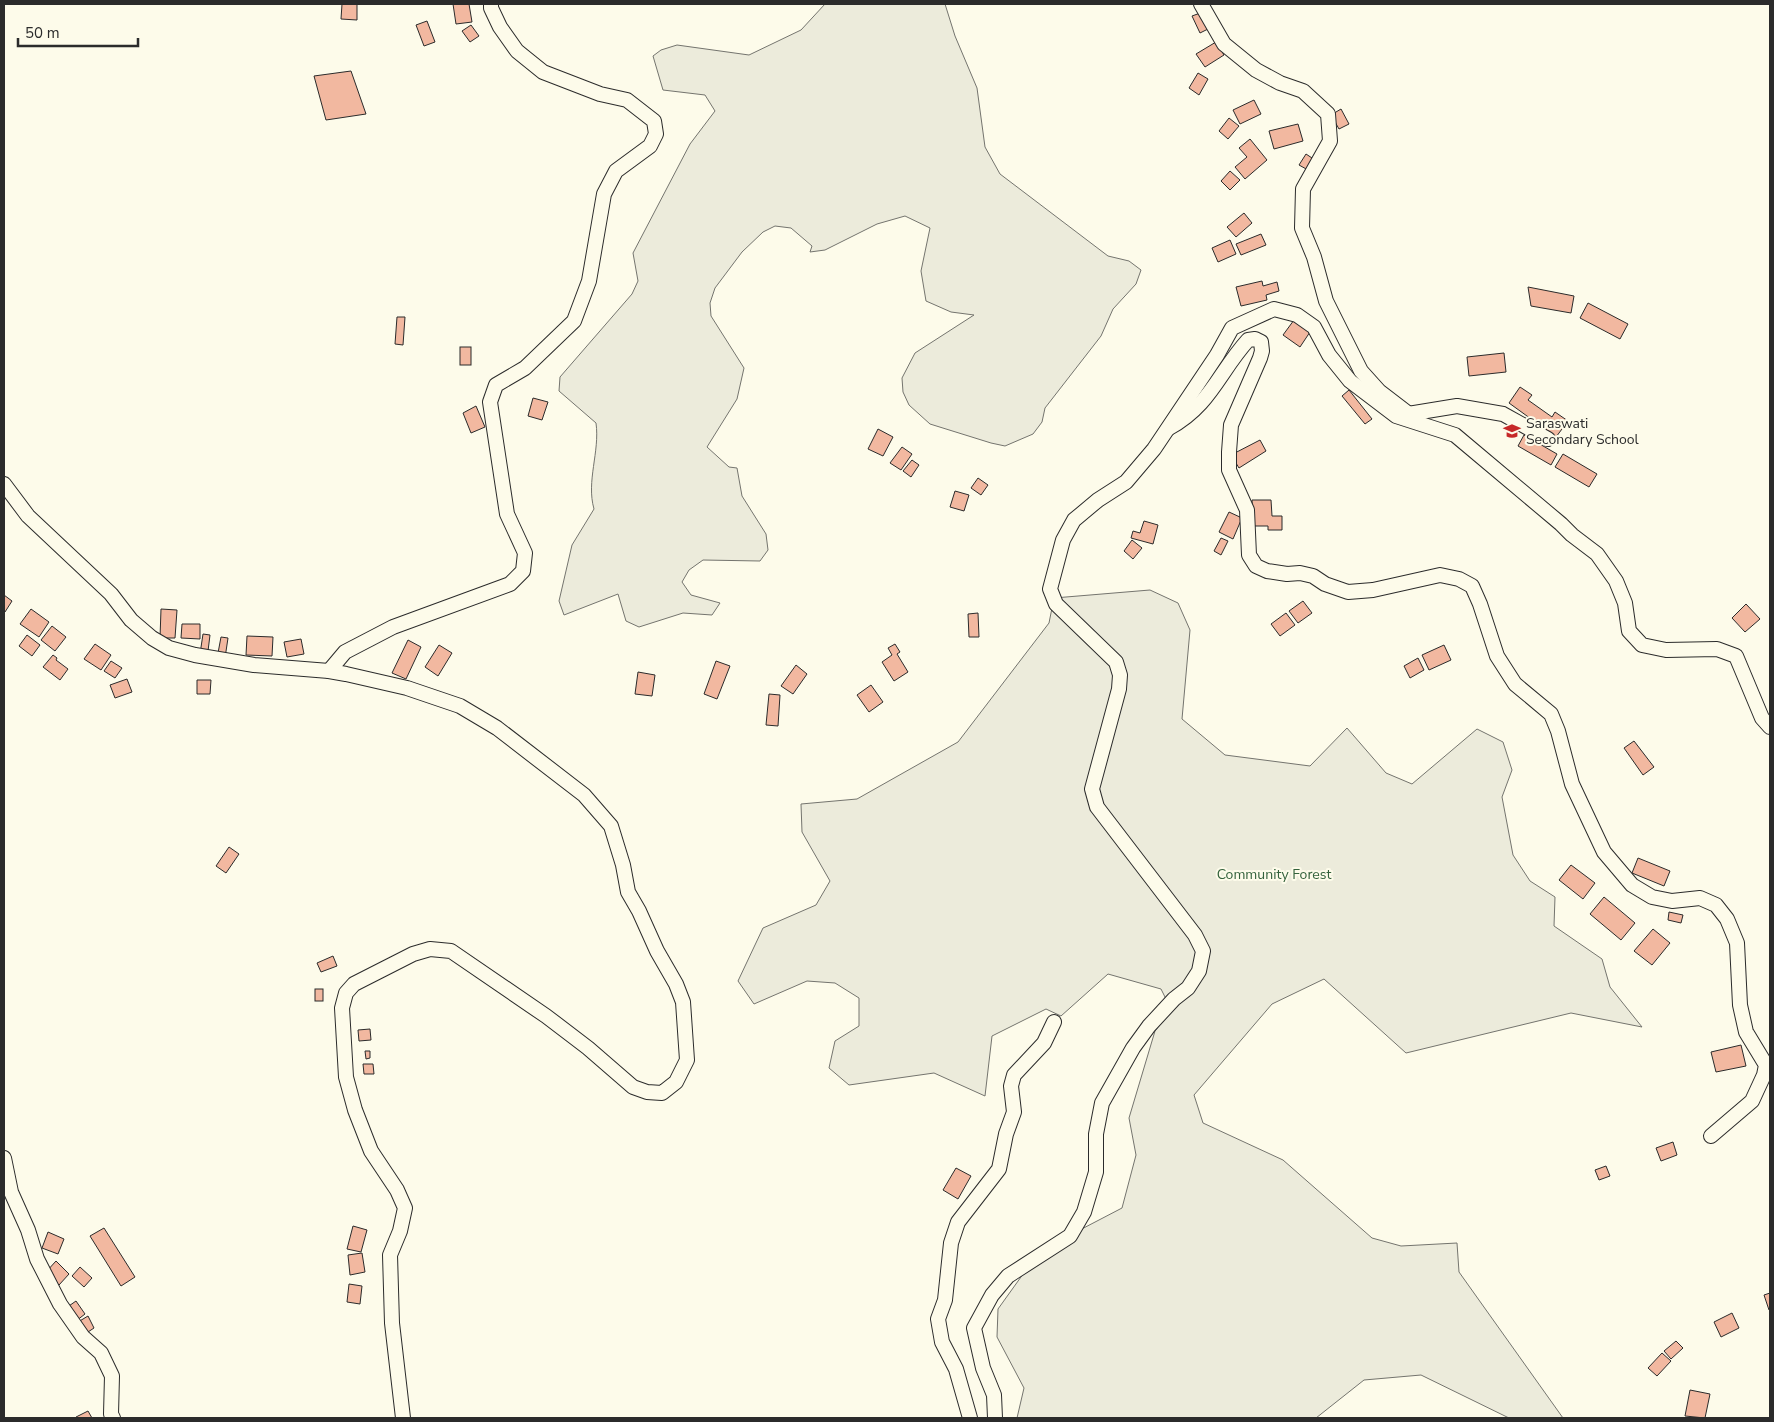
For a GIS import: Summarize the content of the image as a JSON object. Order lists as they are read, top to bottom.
{
  "parks": ["Community Forest"],
  "places": {
    "school or university": ["Saraswati Secondary School"]
  },
  "scale_bar": "50 m"
}
